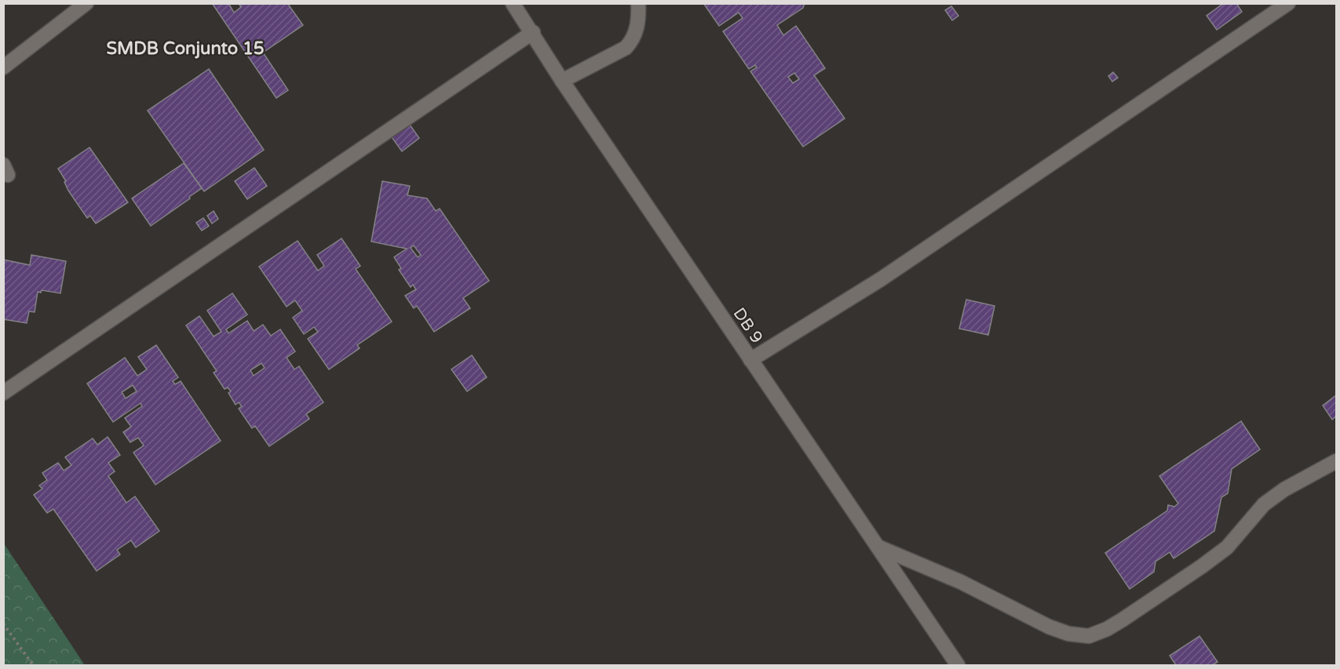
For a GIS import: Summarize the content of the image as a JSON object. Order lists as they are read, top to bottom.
{
  "streets": {
    "street": ["DB 9"]
  },
  "districts": ["SMDB Conjunto 15"]
}
